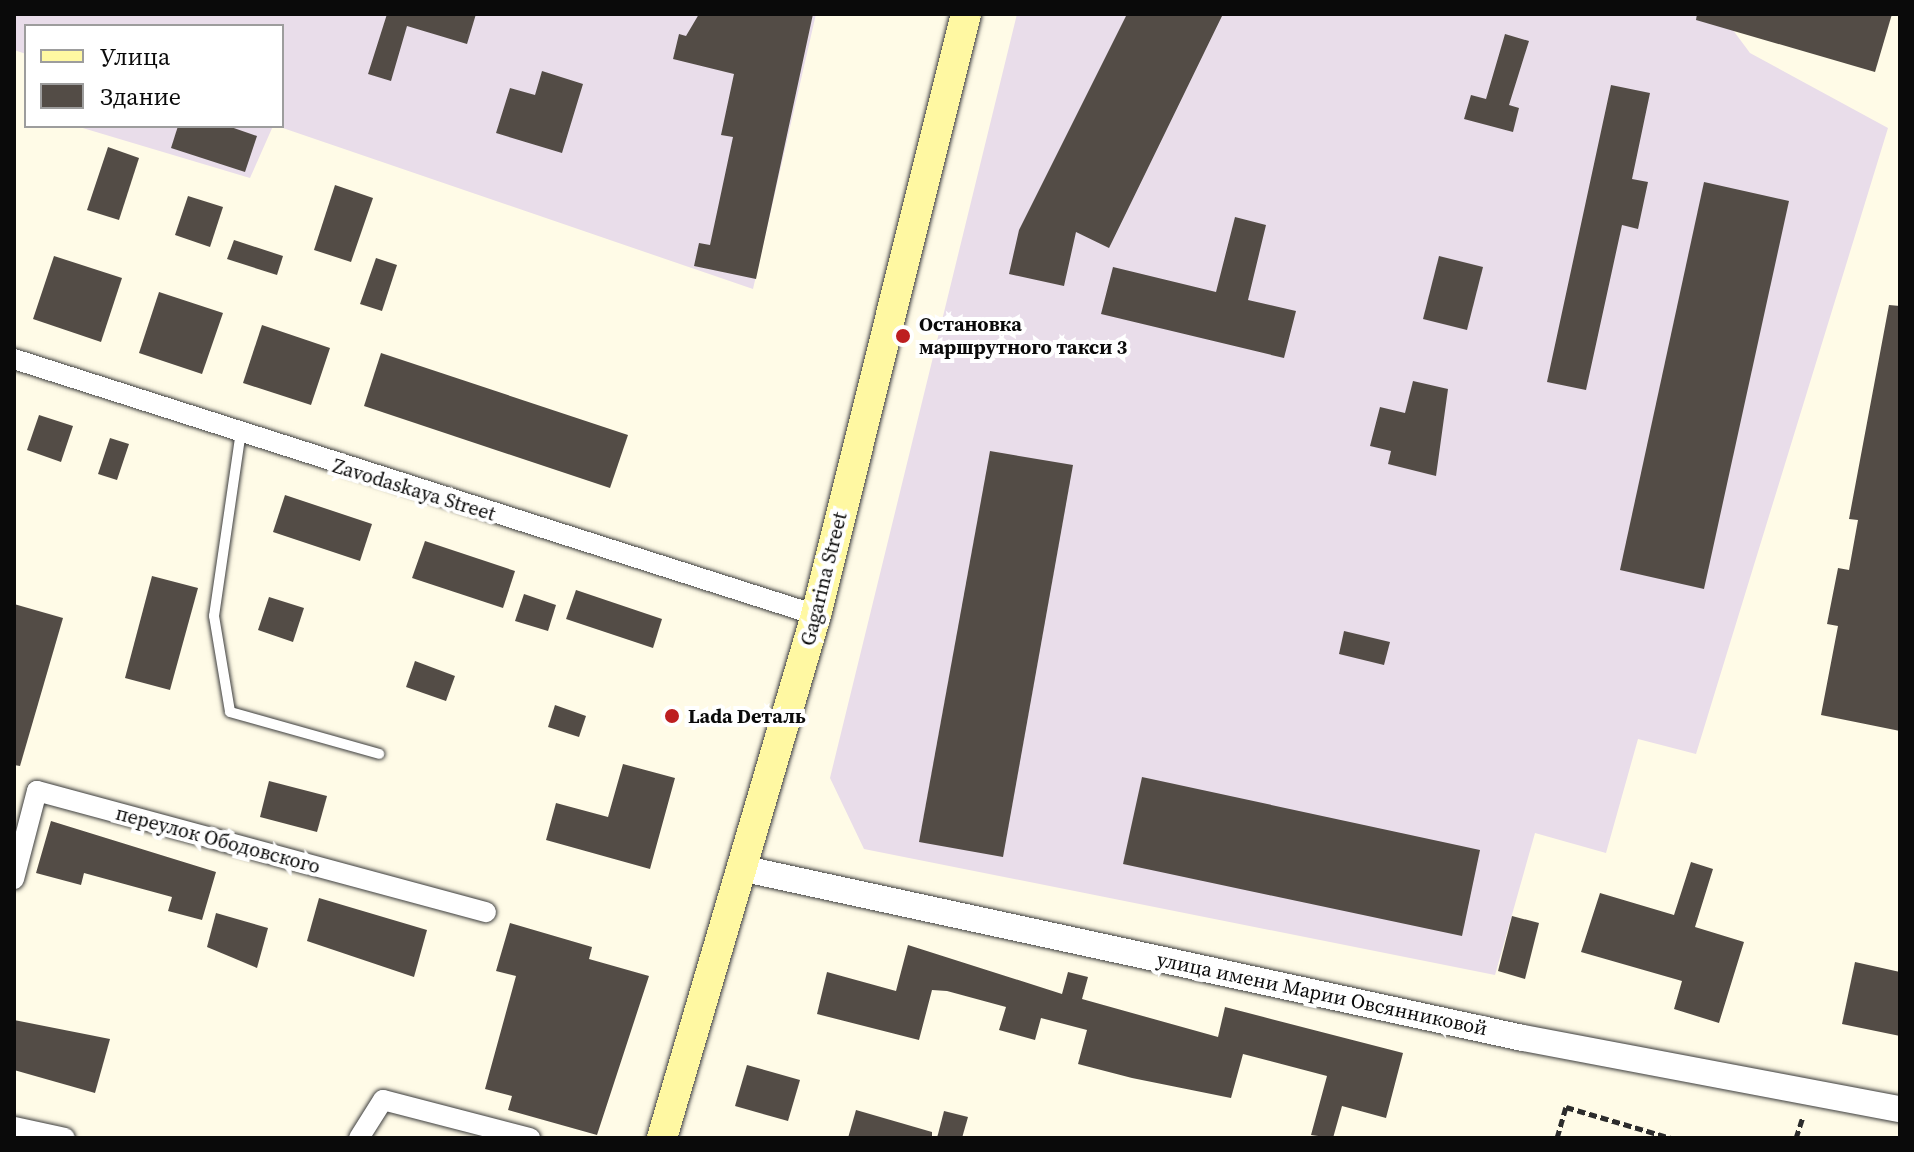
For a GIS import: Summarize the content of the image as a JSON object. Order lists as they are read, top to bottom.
{
  "streets": {
    "main road": ["Gagarina Street"],
    "street": ["Zavodaskaya Street", "переулок Ободовского", "улица имени Марии Овсянниковой"]
  },
  "crossings": [
    ["Zavodaskaya Street", "Gagarina Street"],
    ["Gagarina Street", "улица имени Марии Овсянниковой"]
  ],
  "places": ["Остановка маршрутного такси 3", "Lada Dеталь"],
  "legend": ["Улица", "Здание"]
}
